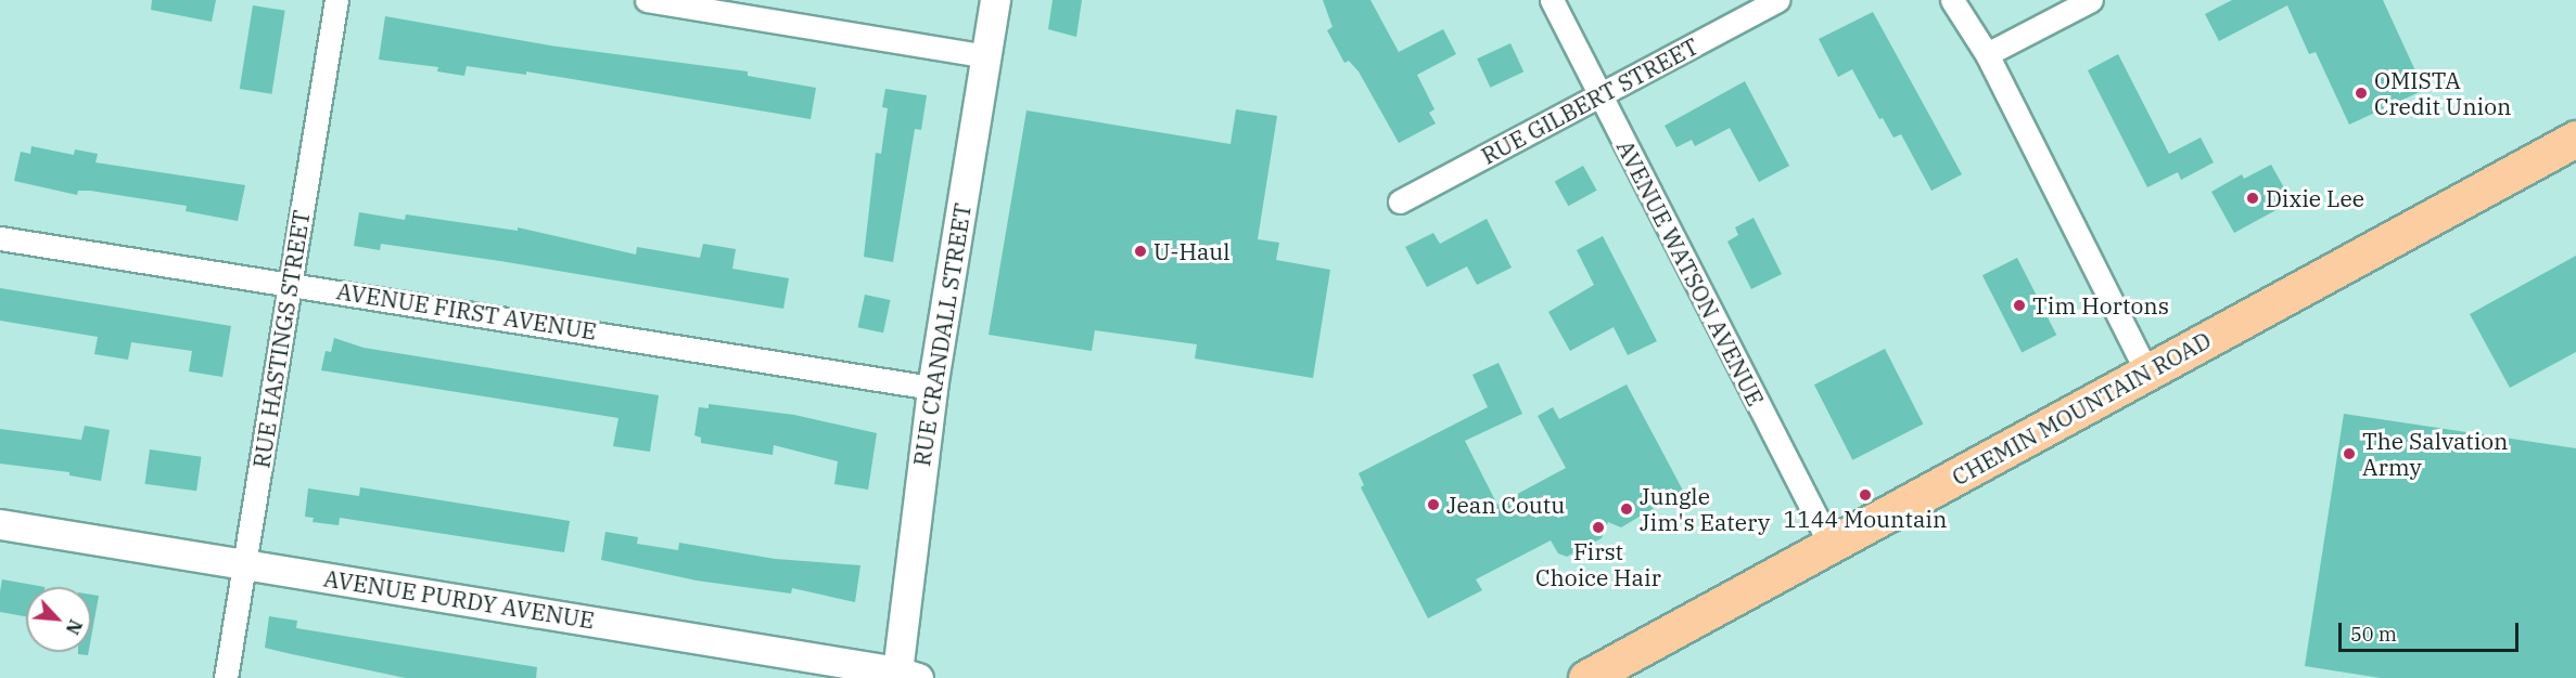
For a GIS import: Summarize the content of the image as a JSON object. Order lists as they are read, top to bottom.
{
  "streets": {
    "main road": ["CHEMIN MOUNTAIN ROAD"],
    "street": [
      "RUE GILBERT STREET",
      "AVENUE WATSON AVENUE",
      "AVENUE FIRST AVENUE",
      "RUE CRANDALL STREET",
      "RUE HASTINGS STREET",
      "AVENUE PURDY AVENUE"
    ]
  },
  "crossings": [
    ["RUE GILBERT STREET", "AVENUE WATSON AVENUE"],
    ["AVENUE WATSON AVENUE", "CHEMIN MOUNTAIN ROAD"],
    ["AVENUE FIRST AVENUE", "RUE CRANDALL STREET"],
    ["AVENUE FIRST AVENUE", "RUE HASTINGS STREET"],
    ["RUE CRANDALL STREET", "AVENUE PURDY AVENUE"],
    ["RUE HASTINGS STREET", "AVENUE PURDY AVENUE"]
  ],
  "places": [
    "OMISTA Credit Union",
    "Dixie Lee",
    "U-Haul",
    "Tim Hortons",
    "The Salvation Army",
    "1144 Mountain",
    "Jean Coutu",
    "Jungle Jim's Eatery",
    "First Choice Hair"
  ],
  "scale_bar": "50 m",
  "north": "bottom right"
}
